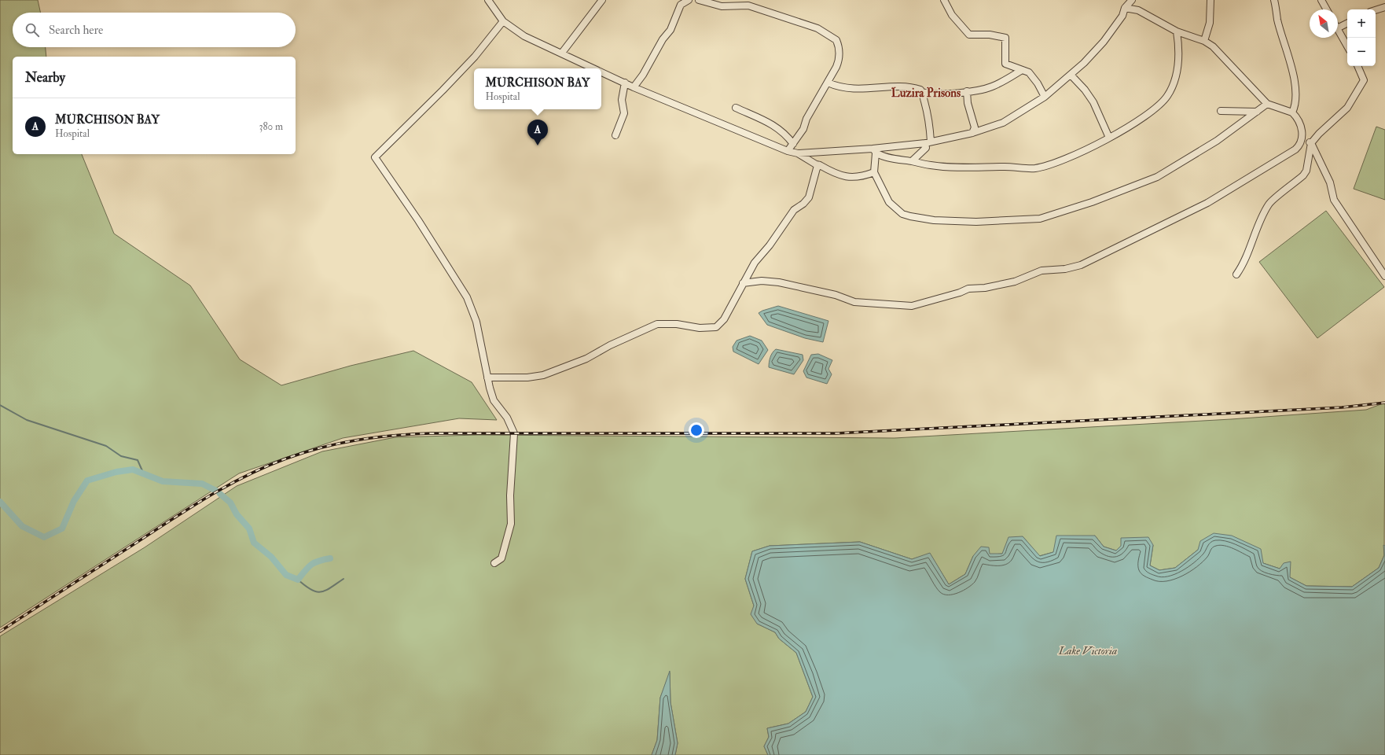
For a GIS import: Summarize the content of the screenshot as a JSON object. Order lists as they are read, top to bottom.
{
  "districts": ["Luzira Prisons"],
  "water": ["Lake Victoria"],
  "north": "top left",
  "page": {
    "map_buttons": ["+", "−"],
    "search": "Search here",
    "heading": "Nearby",
    "popup": ["MURCHISON BAY", "Hospital"],
    "list": [
      {
        "mark": "A",
        "name": "MURCHISON BAY",
        "note": "Hospital",
        "value": "380 m"
      }
    ],
    "pins": "A"
  }
}
